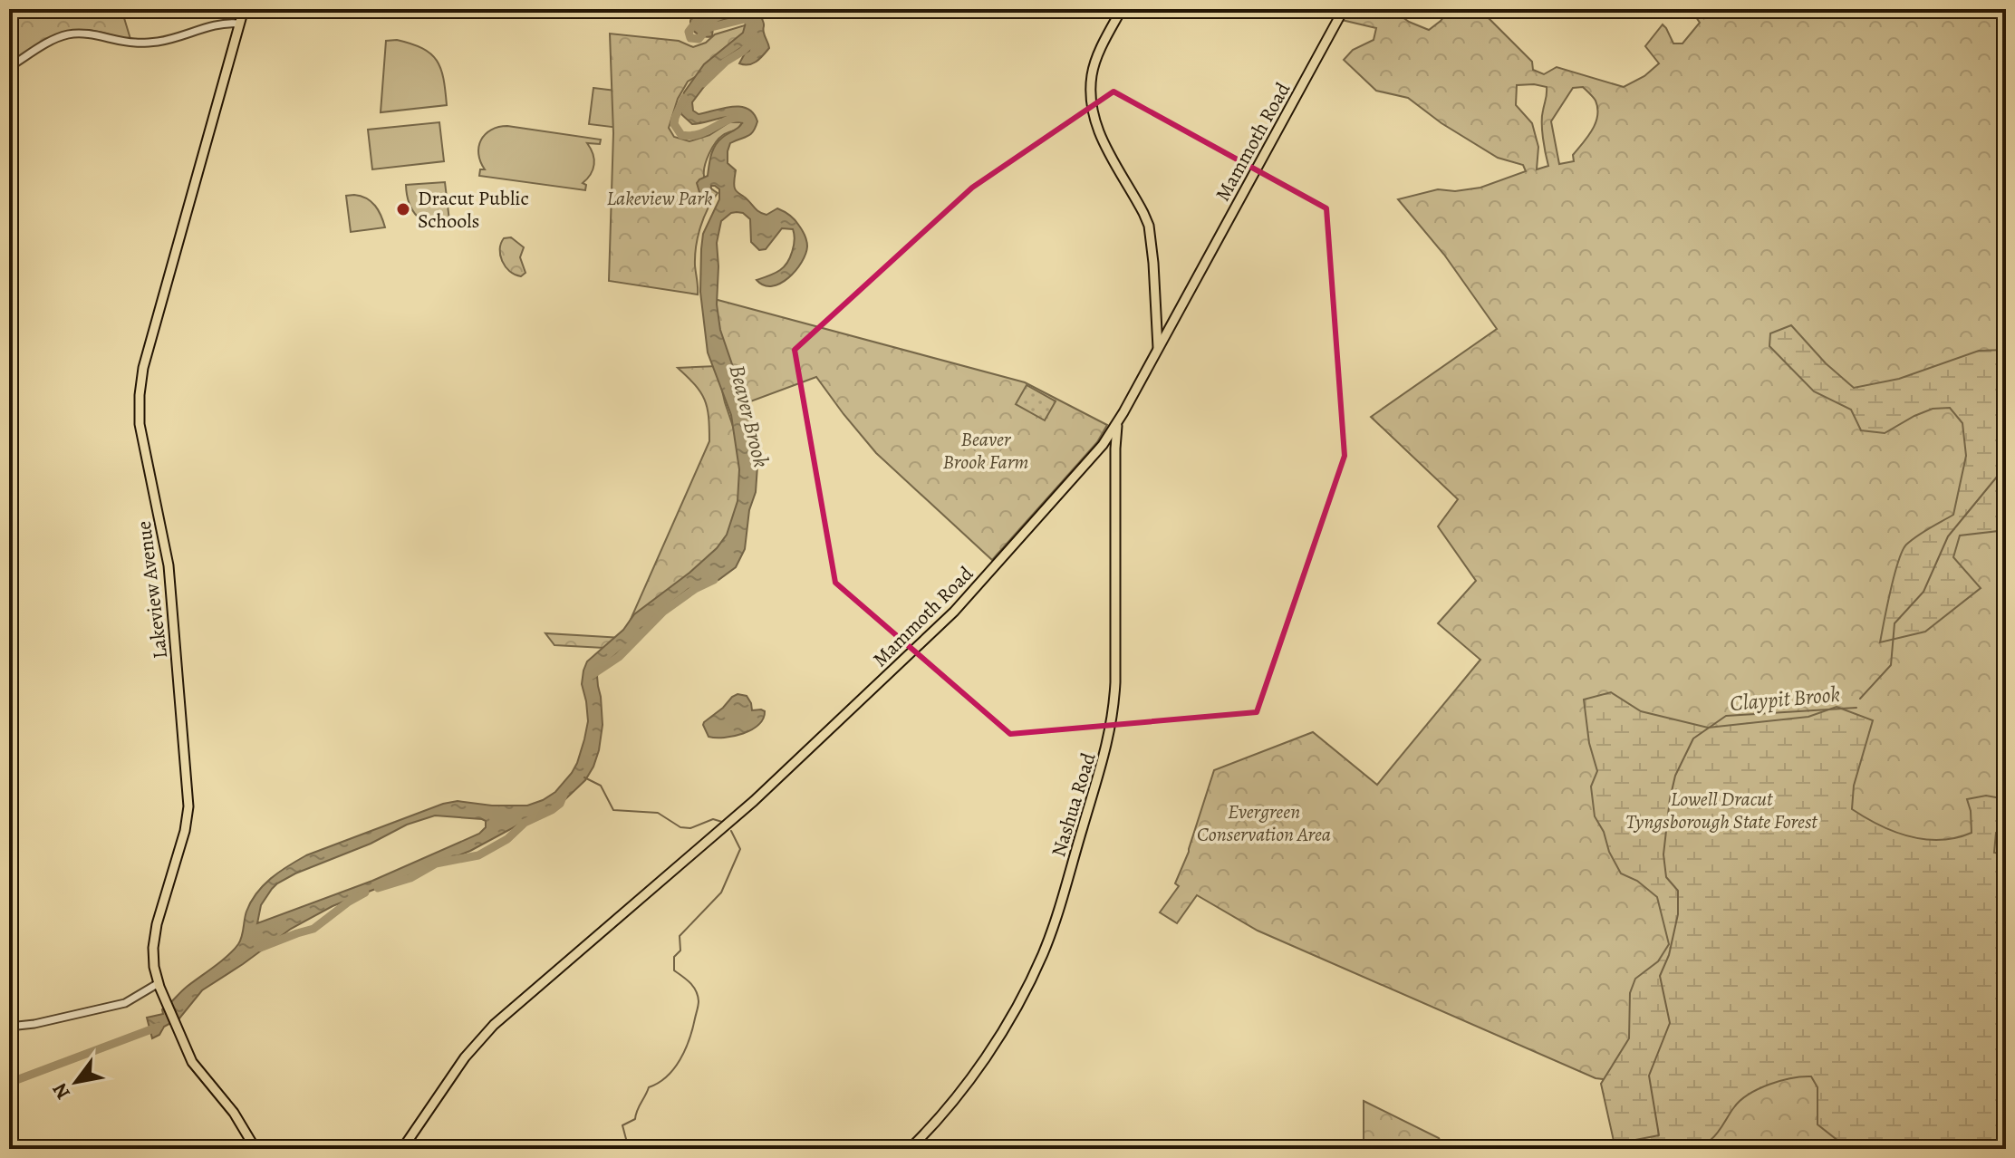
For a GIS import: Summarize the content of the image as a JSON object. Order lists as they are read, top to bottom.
{
  "streets": {
    "main road": ["Mammoth Road", "Lakeview Avenue", "Nashua Road"]
  },
  "crossings": [
    ["Mammoth Road", "Nashua Road"]
  ],
  "water": ["Beaver Brook", "Claypit Brook"],
  "parks": [
    "Lakeview Park",
    "Beaver Brook Farm",
    "Lowell Dracut Tyngsborough State Forest",
    "Evergreen Conservation Area"
  ],
  "places": ["Dracut Public Schools"],
  "north": "bottom left"
}
